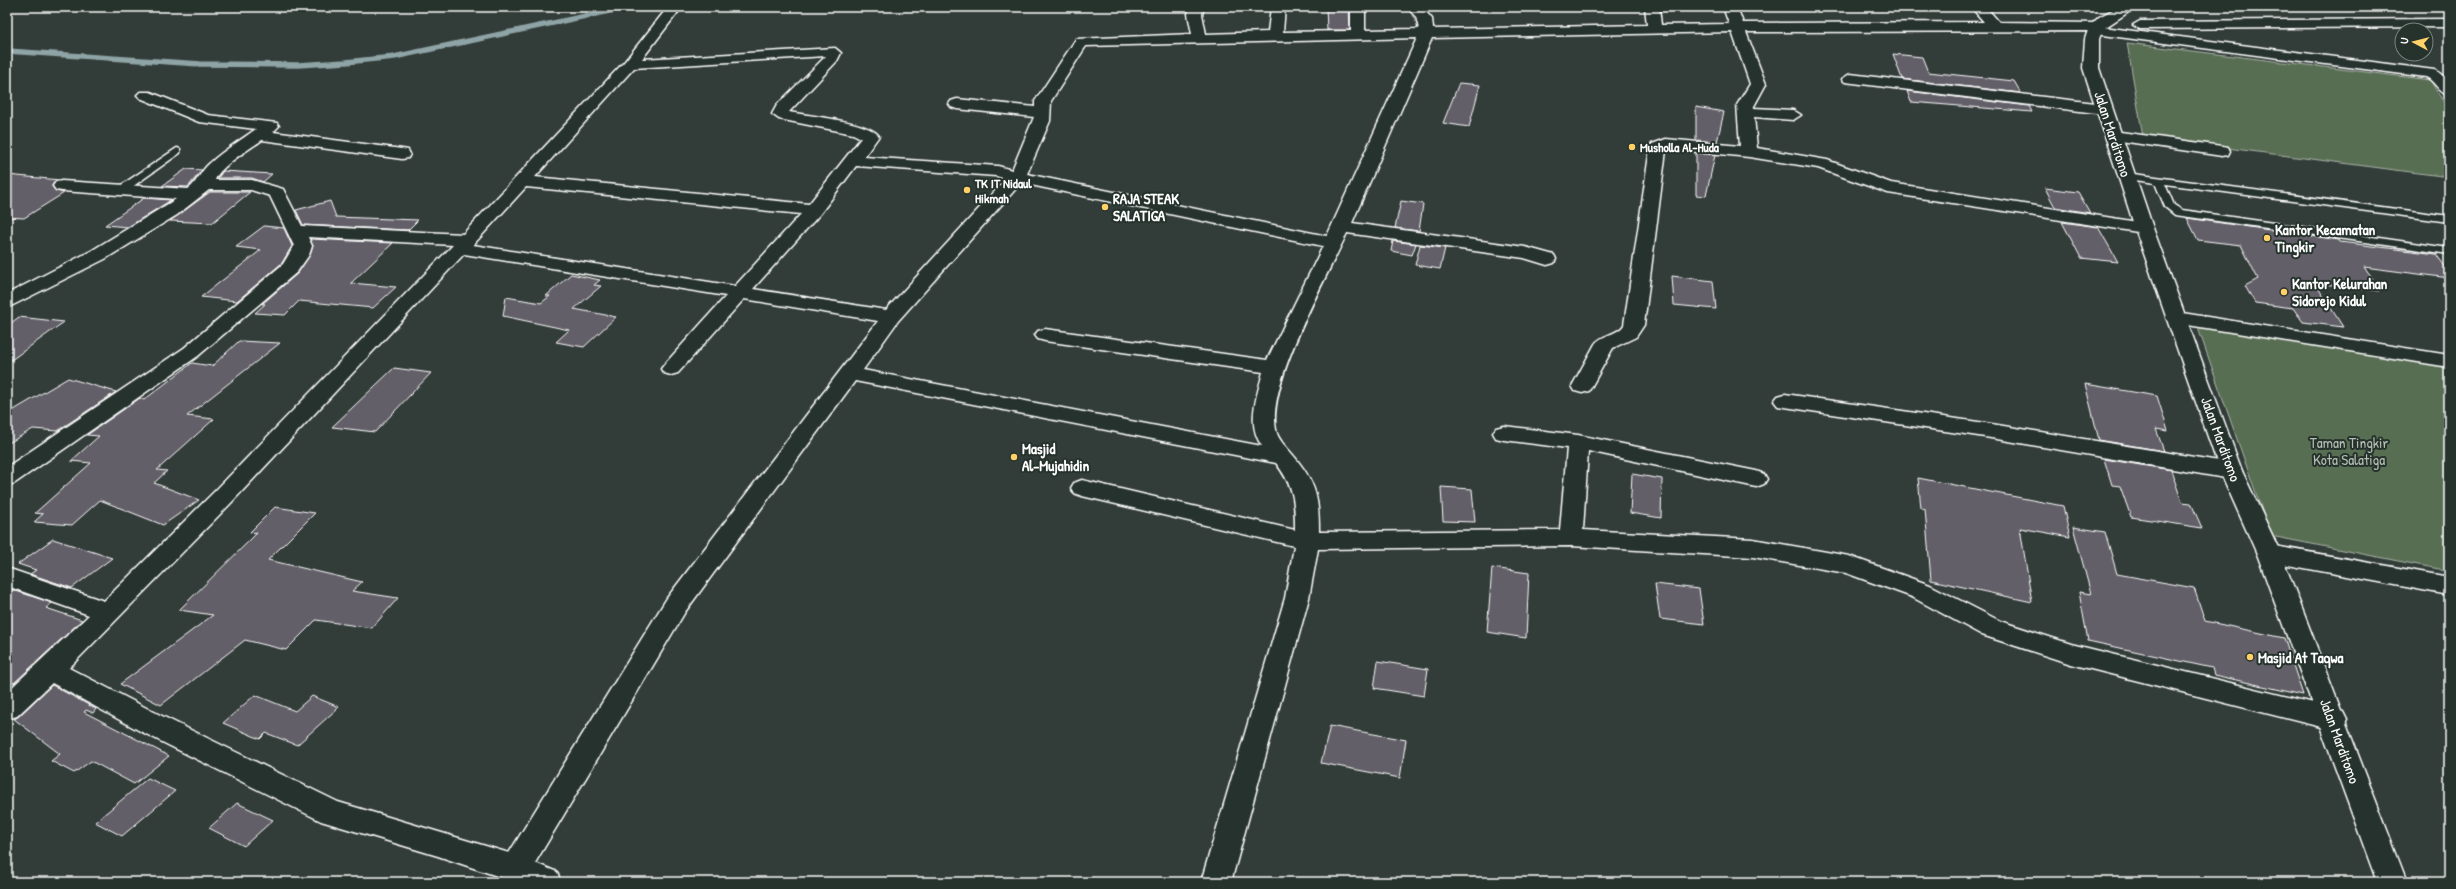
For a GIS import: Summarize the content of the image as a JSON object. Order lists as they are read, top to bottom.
{
  "streets": {
    "street": ["Jalan Marditomo"]
  },
  "parks": ["Taman Tingkir Kota Salatiga"],
  "places": [
    "Musholla Al-Huda",
    "TK IT Nidaul Hikmah",
    "RAJA STEAK SALATIGA",
    "Kantor Kecamatan Tingkir",
    "Kantor Kelurahan Sidorejo Kidul",
    "Masjid Al-Mujahidin",
    "Masjid At Taqwa"
  ],
  "north": "left"
}
